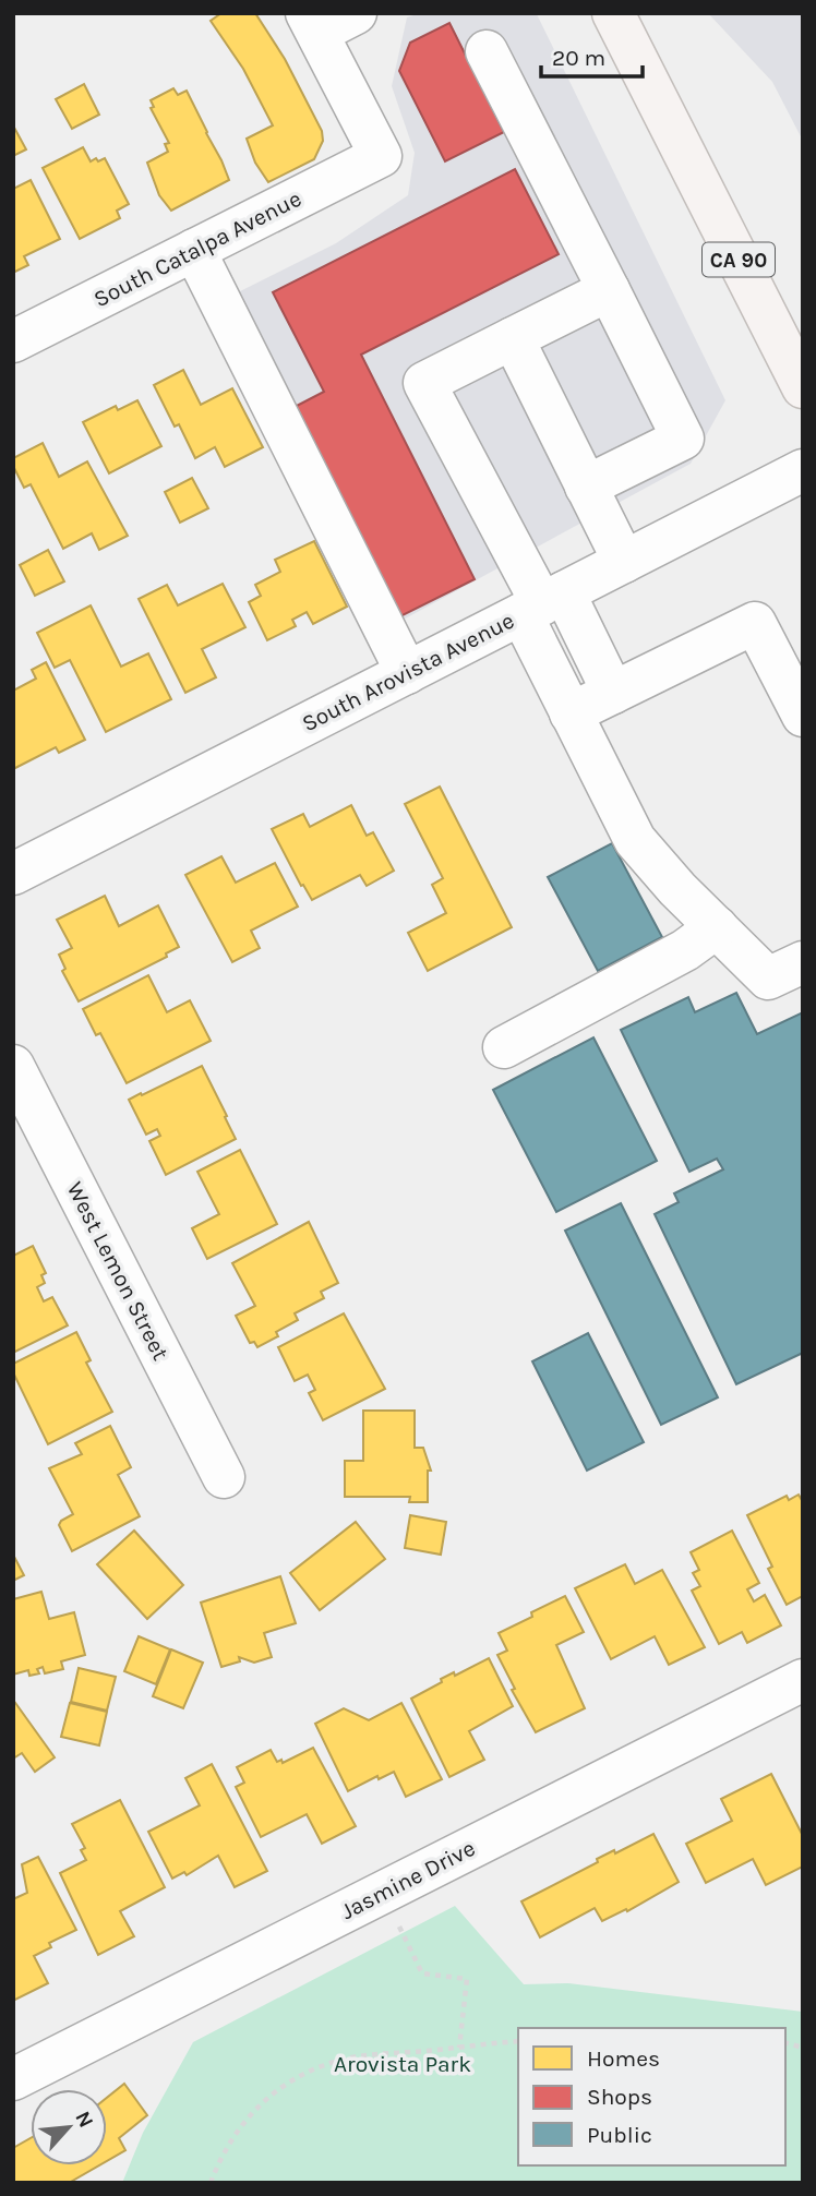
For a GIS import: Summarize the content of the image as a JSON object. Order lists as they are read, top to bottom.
{
  "streets": {
    "main road": ["CA 90"],
    "street": [
      "South Catalpa Avenue",
      "South Arovista Avenue",
      "West Lemon Street",
      "Jasmine Drive"
    ]
  },
  "parks": ["Arovista Park"],
  "legend": ["Homes", "Shops", "Public"],
  "scale_bar": "20 m",
  "north": "top right"
}
